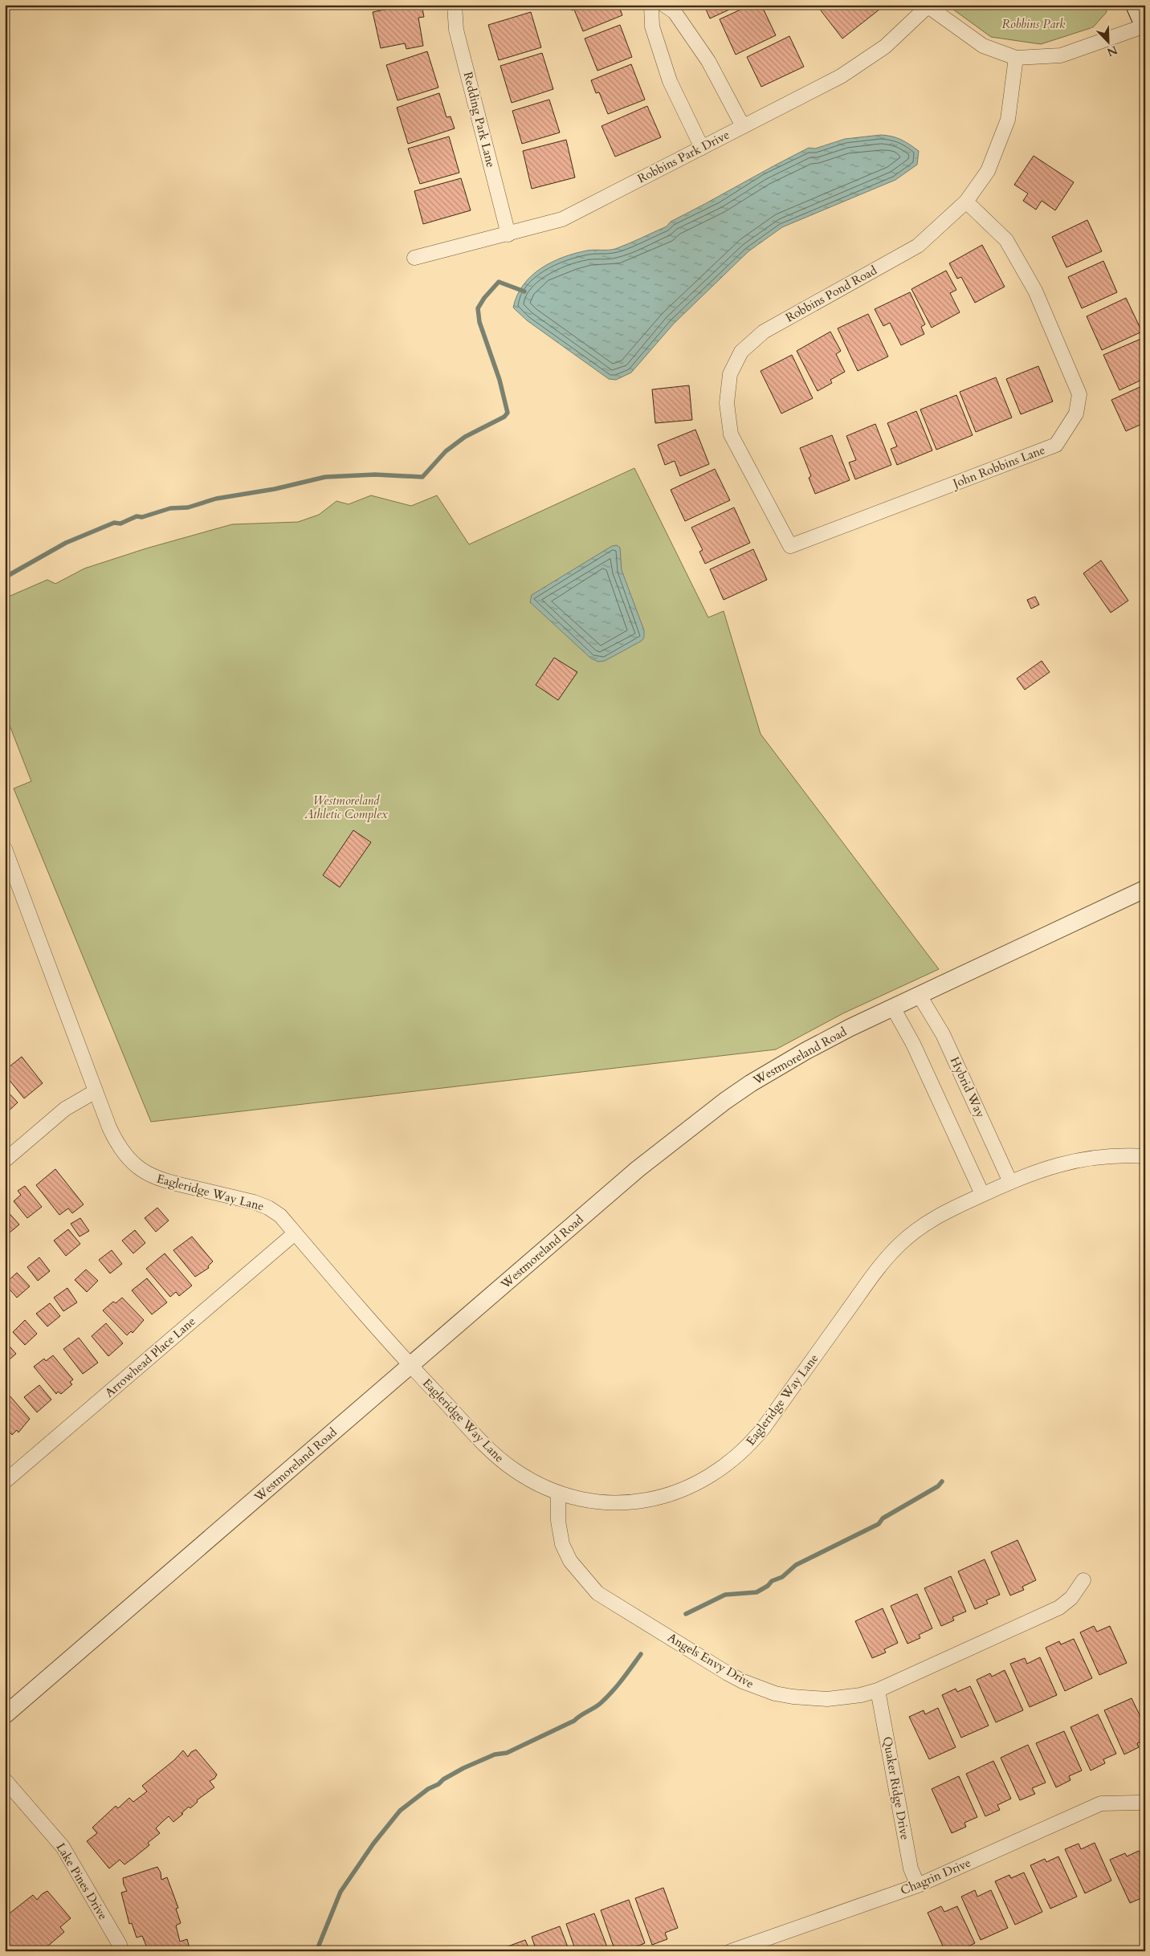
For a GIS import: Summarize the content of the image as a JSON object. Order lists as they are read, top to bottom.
{
  "streets": {
    "street": [
      "Redding Park Lane",
      "Robbins Park Drive",
      "Robbins Pond Road",
      "John Robbins Lane",
      "Westmoreland Road",
      "Hybrid Way",
      "Eagleridge Way Lane",
      "Arrowhead Place Lane",
      "Angels Envy Drive",
      "Quaker Ridge Drive",
      "Chagrin Drive",
      "Lake Pines Drive"
    ]
  },
  "crossings": [
    ["Redding Park Lane", "Robbins Park Drive"],
    ["Robbins Pond Road", "John Robbins Lane"],
    ["Westmoreland Road", "Hybrid Way"],
    ["Westmoreland Road", "Eagleridge Way Lane"],
    ["Hybrid Way", "Eagleridge Way Lane"],
    ["Eagleridge Way Lane", "Arrowhead Place Lane"],
    ["Eagleridge Way Lane", "Angels Envy Drive"],
    ["Angels Envy Drive", "Quaker Ridge Drive"],
    ["Quaker Ridge Drive", "Chagrin Drive"]
  ],
  "parks": ["Robbins Park", "Westmoreland Athletic Complex"],
  "north": "bottom right"
}
